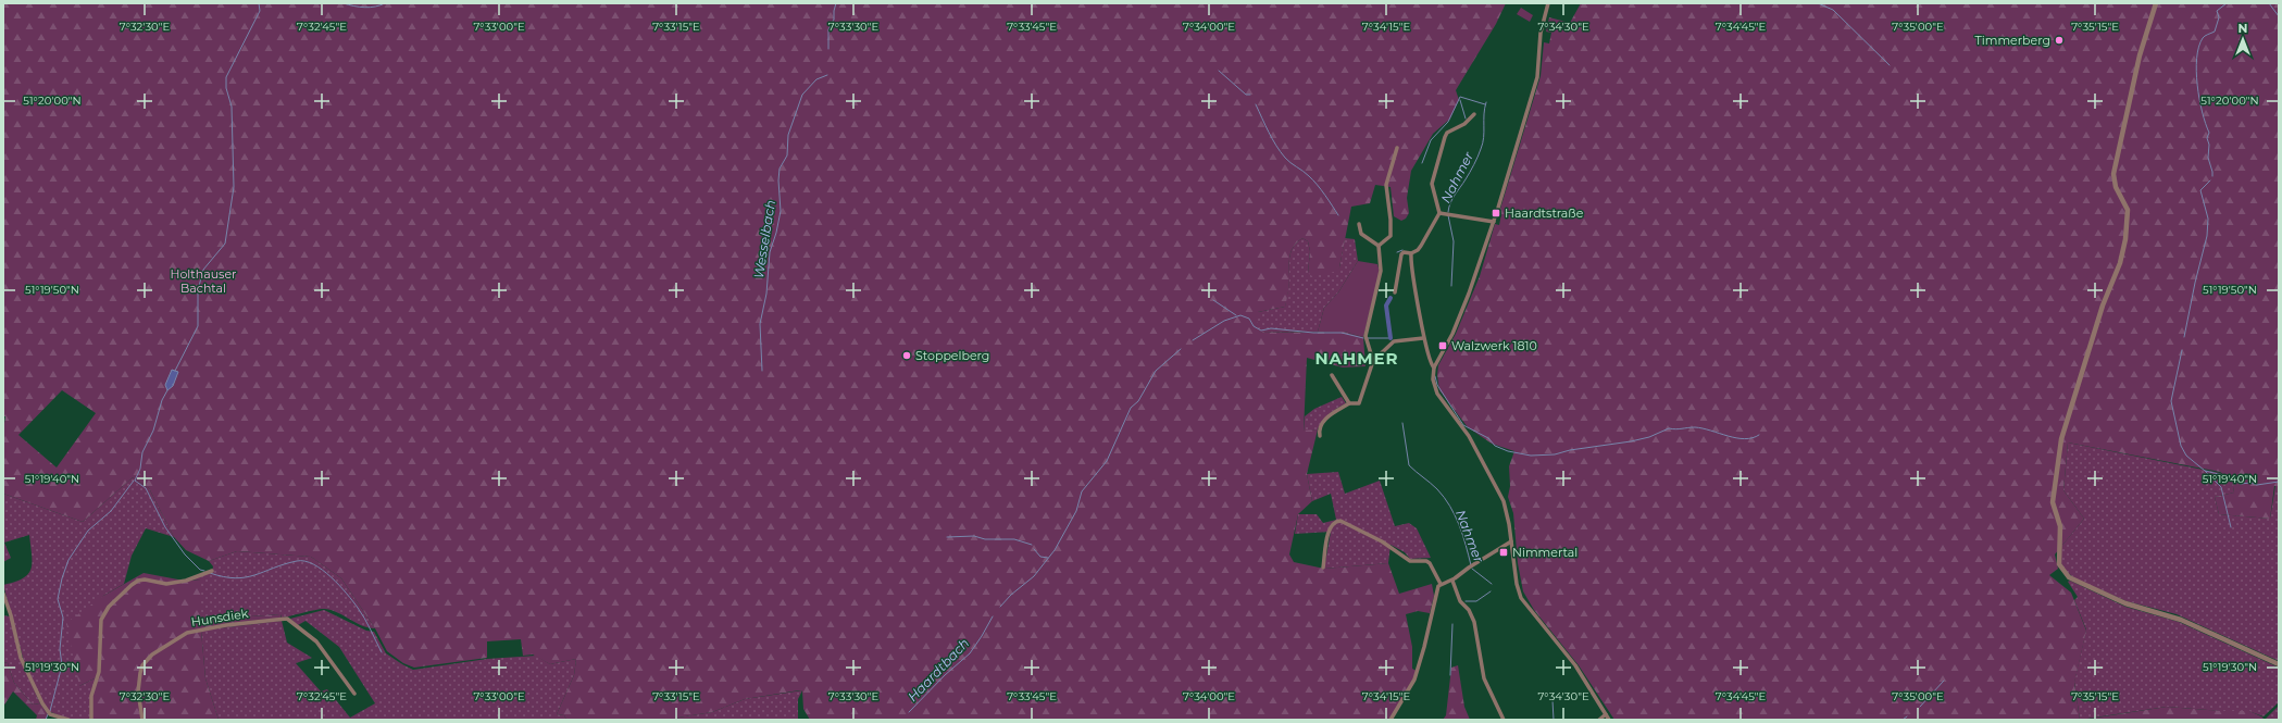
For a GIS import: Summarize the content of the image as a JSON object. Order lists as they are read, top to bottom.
{
  "streets": {
    "street": ["Hunsdiek"]
  },
  "districts": ["NAHMER"],
  "water": ["Nahmer", "Wesselbach", "Haardtbach"],
  "parks": ["Holthauser Bachtal"],
  "places": {
    "other": ["Timmerberg", "Stoppelberg"],
    "transit": ["Haardtstraße", "Walzwerk 1810", "Nimmertal"]
  },
  "north": "top",
  "coordinates": [
    "7°32'30\"E",
    "7°32'45\"E",
    "7°33'00\"E",
    "7°33'15\"E",
    "7°33'30\"E",
    "7°33'45\"E",
    "7°34'00\"E",
    "7°34'15\"E",
    "7°34'30\"E",
    "7°34'45\"E",
    "7°35'00\"E",
    "7°35'15\"E",
    "51°20'00\"N",
    "51°19'50\"N",
    "51°19'40\"N",
    "51°19'30\"N"
  ]
}
